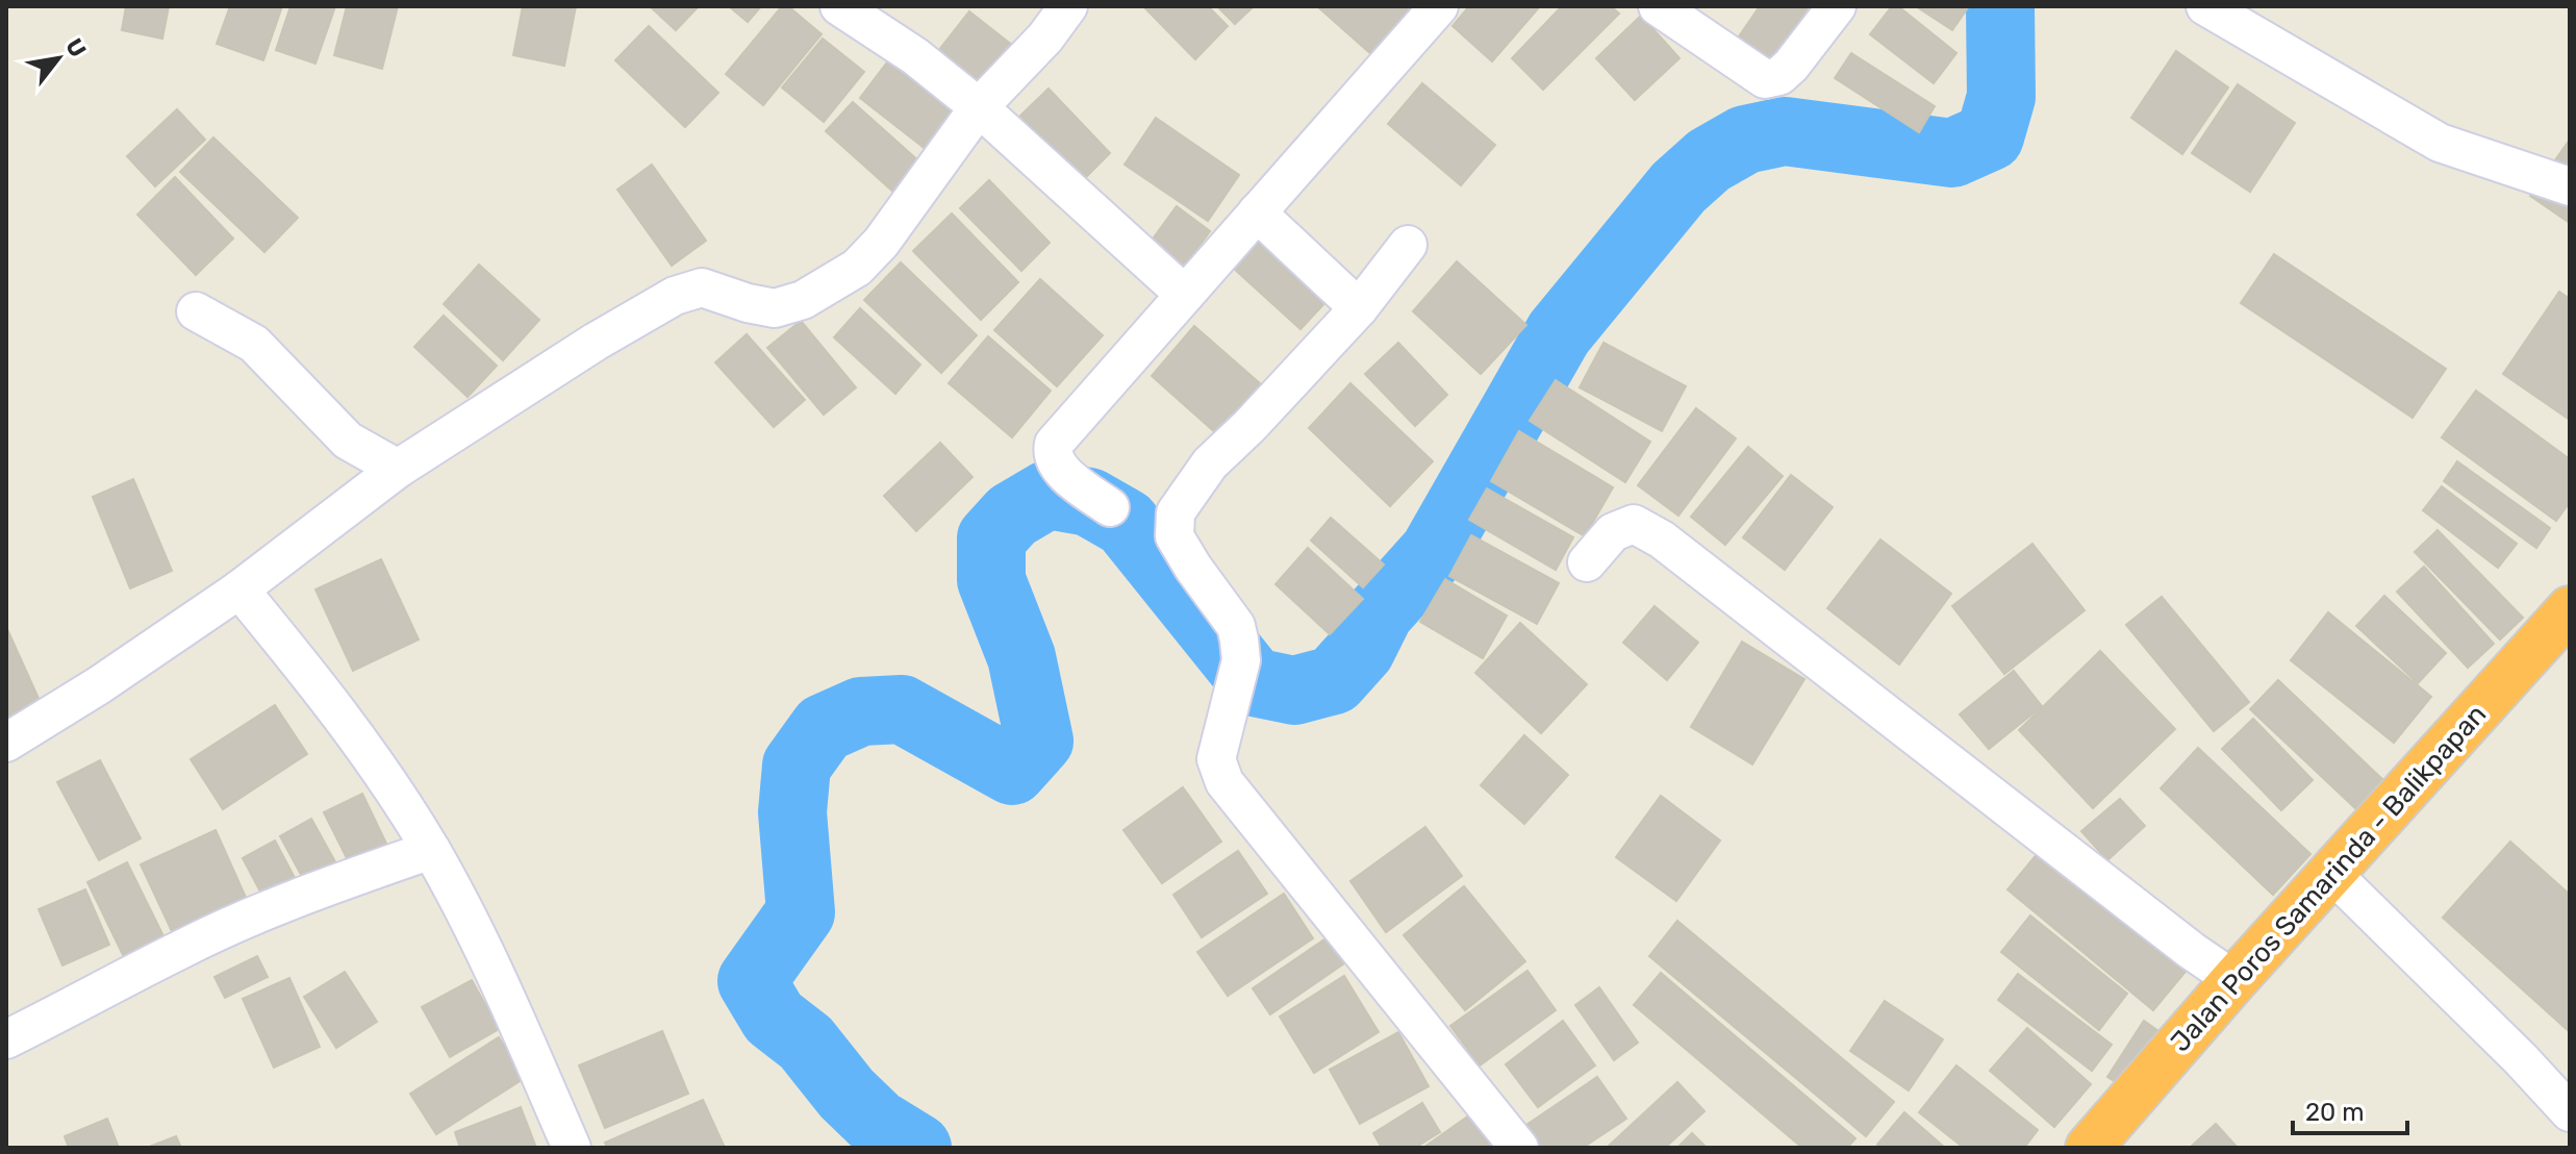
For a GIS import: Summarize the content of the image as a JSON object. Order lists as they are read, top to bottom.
{
  "streets": {
    "highway": ["Jalan Poros Samarinda - Balikpapan"]
  },
  "scale_bar": "20 m",
  "north": "top right"
}
